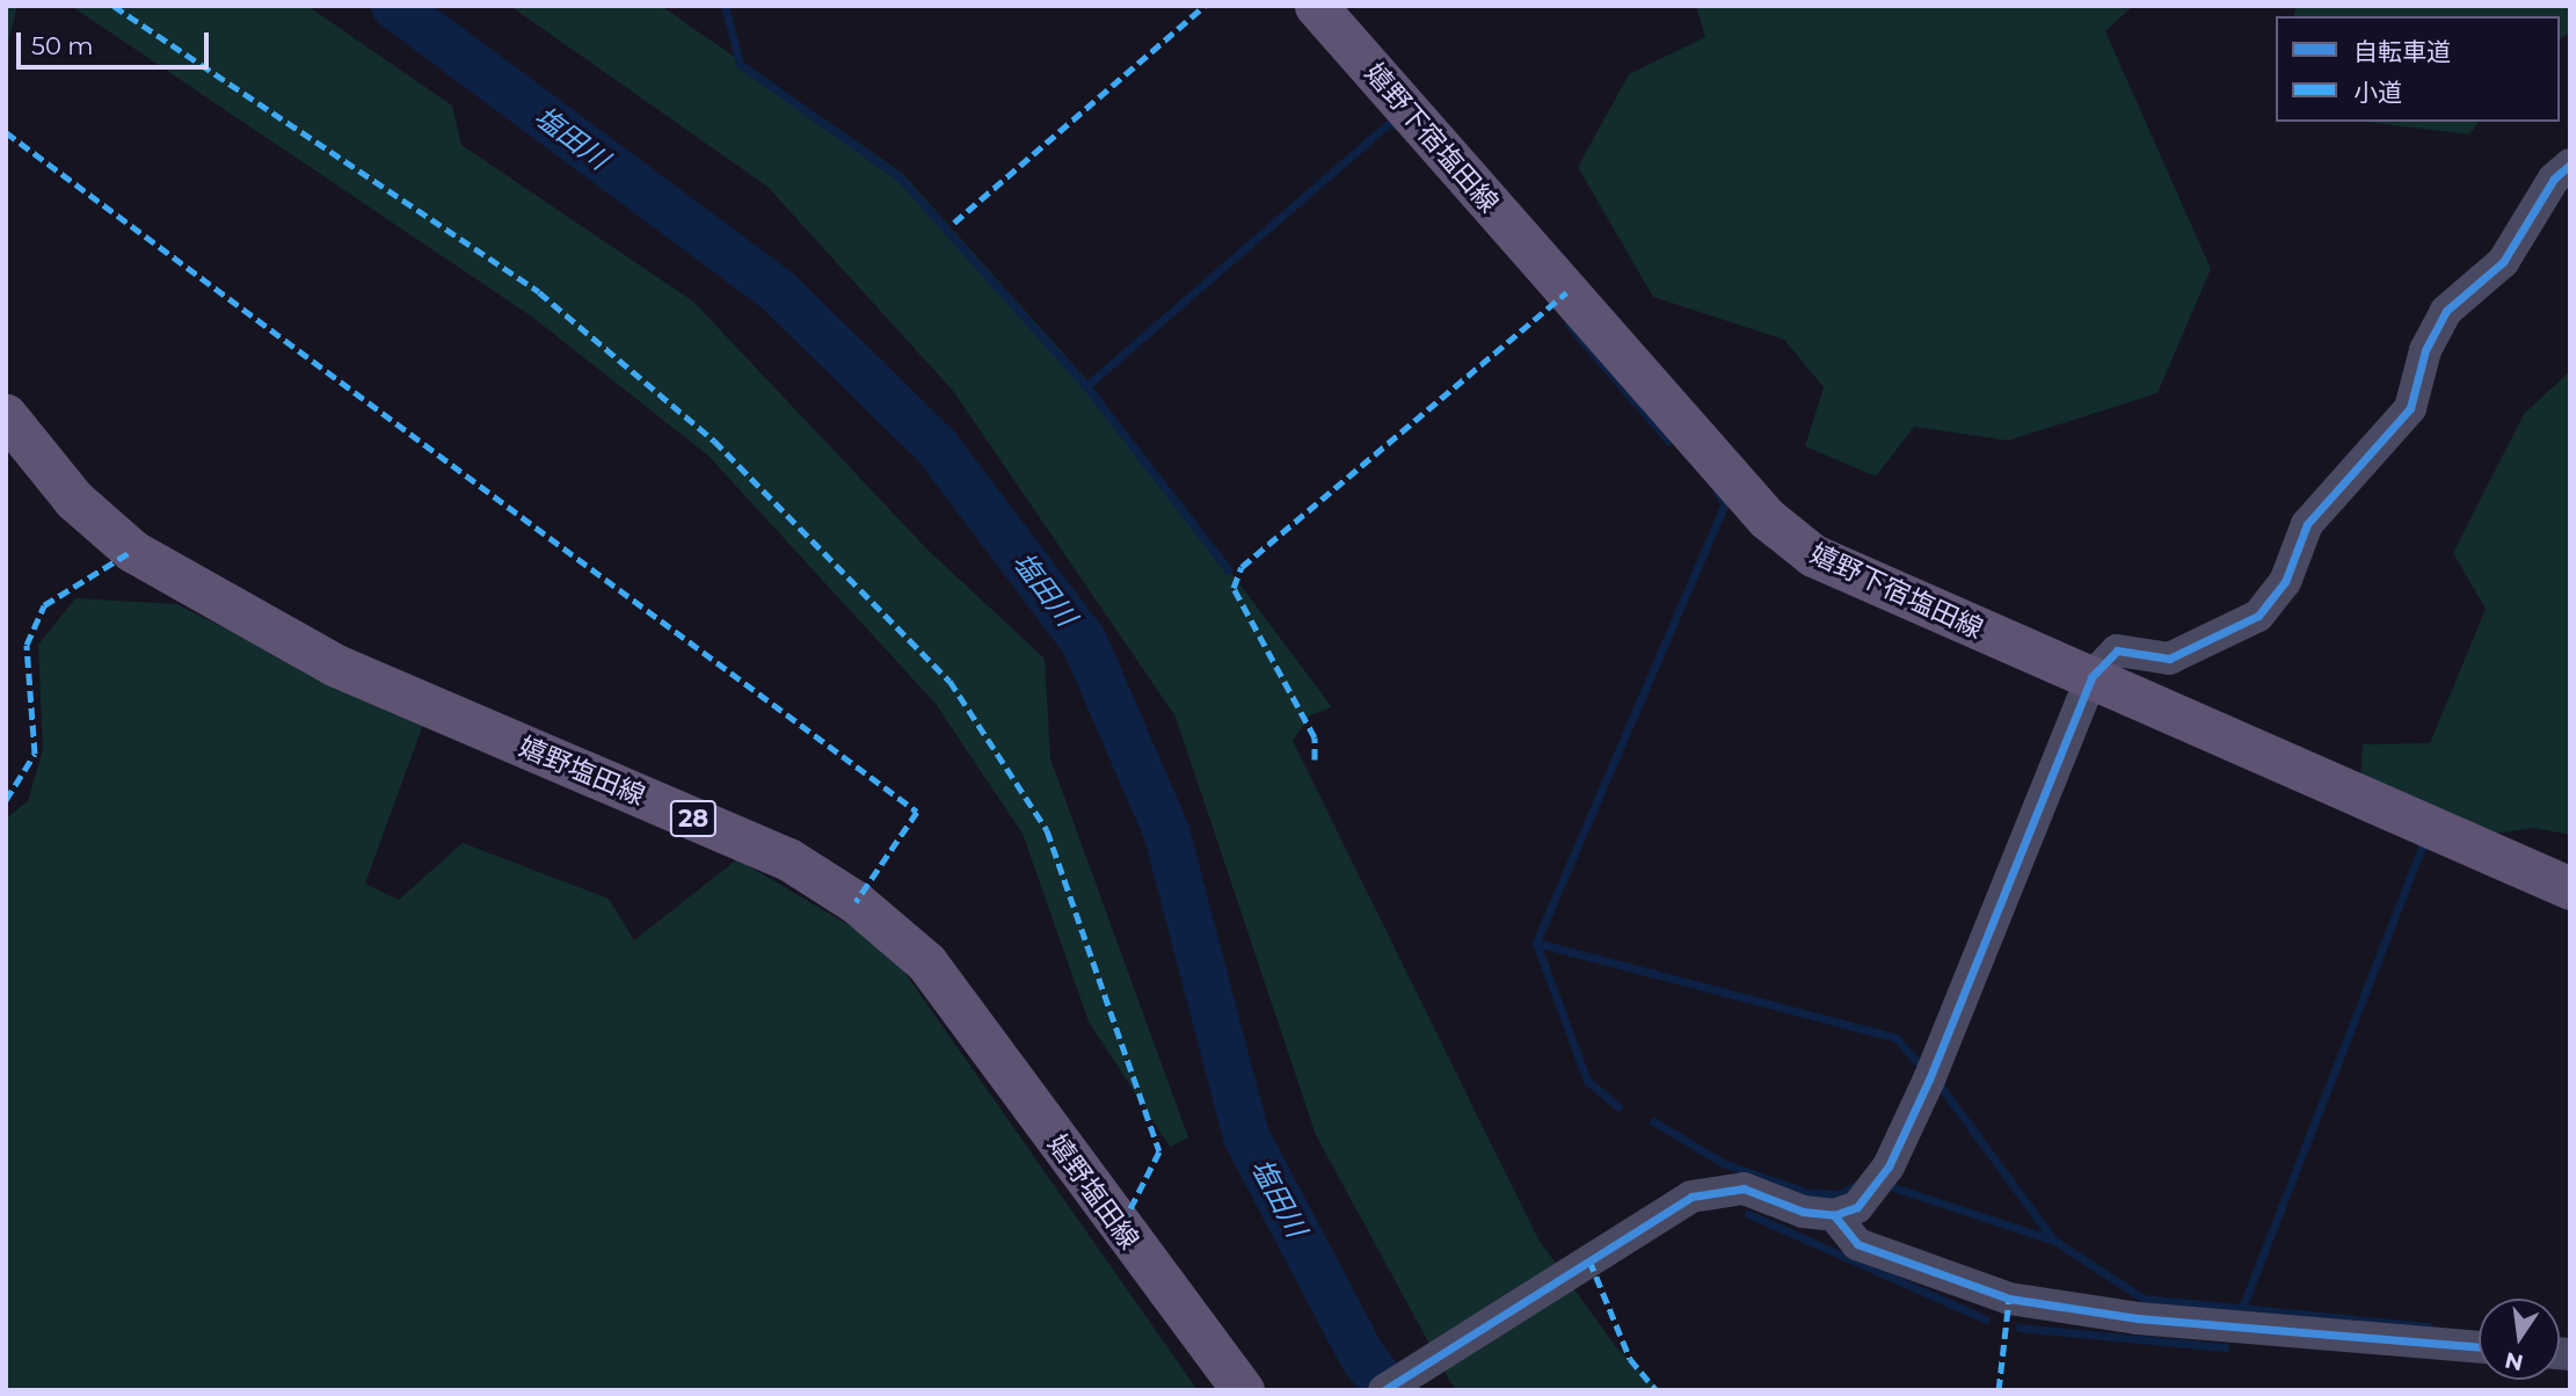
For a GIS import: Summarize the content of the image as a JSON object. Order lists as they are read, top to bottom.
{
  "streets": {
    "main road": ["嬉野下宿塩田線", "嬉野塩田線", "28"]
  },
  "water": ["塩田川"],
  "legend": ["自転車道", "小道"],
  "scale_bar": "50 m",
  "north": "bottom"
}
